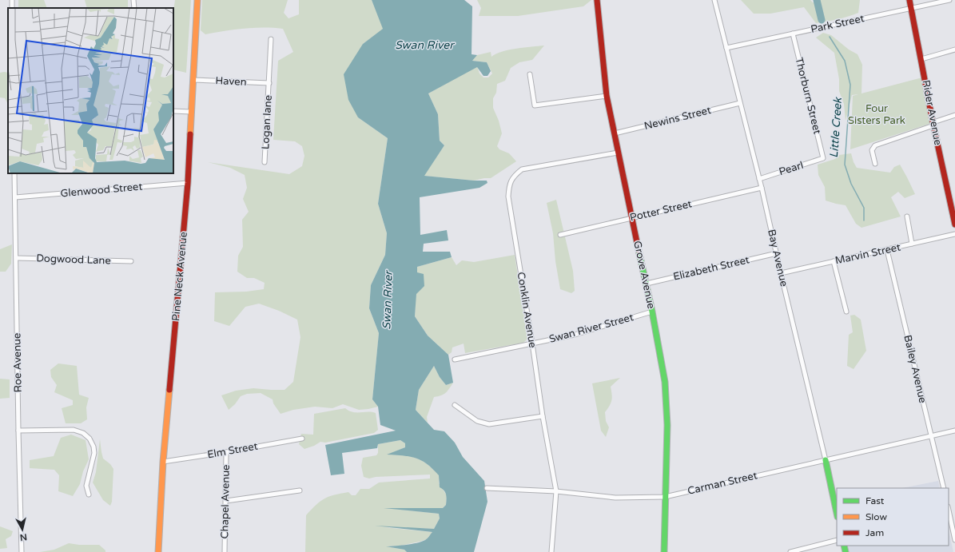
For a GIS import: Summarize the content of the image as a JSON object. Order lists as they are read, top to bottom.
{
  "streets": {
    "street": [
      "Park Street",
      "Haven",
      "Thorburn Street",
      "Rider Avenue",
      "Newins Street",
      "Logan lane",
      "Pearl",
      "Glenwood Street",
      "Potter Street",
      "Marvin Street",
      "Bay Avenue",
      "Dogwood Lane",
      "Elizabeth Street",
      "Grove Avenue",
      "Pine Neck Avenue",
      "Conklin Avenue",
      "Swan River Street",
      "Roe Avenue",
      "Bailey Avenue",
      "Elm Street",
      "Carman Street",
      "Chapel Avenue"
    ]
  },
  "crossings": [
    ["Park Street", "Thorburn Street"],
    ["Park Street", "Rider Avenue"],
    ["Park Street", "Bay Avenue"],
    ["Haven", "Logan lane"],
    ["Haven", "Pine Neck Avenue"],
    ["Thorburn Street", "Pearl"],
    ["Newins Street", "Bay Avenue"],
    ["Newins Street", "Grove Avenue"],
    ["Pearl", "Bay Avenue"],
    ["Glenwood Street", "Pine Neck Avenue"],
    ["Glenwood Street", "Roe Avenue"],
    ["Potter Street", "Bay Avenue"],
    ["Potter Street", "Grove Avenue"],
    ["Marvin Street", "Bay Avenue"],
    ["Marvin Street", "Bailey Avenue"],
    ["Bay Avenue", "Elizabeth Street"],
    ["Bay Avenue", "Carman Street"],
    ["Dogwood Lane", "Roe Avenue"],
    ["Elizabeth Street", "Grove Avenue"],
    ["Grove Avenue", "Conklin Avenue"],
    ["Grove Avenue", "Swan River Street"],
    ["Grove Avenue", "Carman Street"],
    ["Pine Neck Avenue", "Elm Street"],
    ["Conklin Avenue", "Swan River Street"],
    ["Conklin Avenue", "Carman Street"],
    ["Bailey Avenue", "Carman Street"],
    ["Elm Street", "Chapel Avenue"]
  ],
  "water": ["Swan River", "Little Creek"],
  "parks": ["Four Sisters Park"],
  "legend": ["Fast", "Slow", "Jam"],
  "north": "bottom"
}
